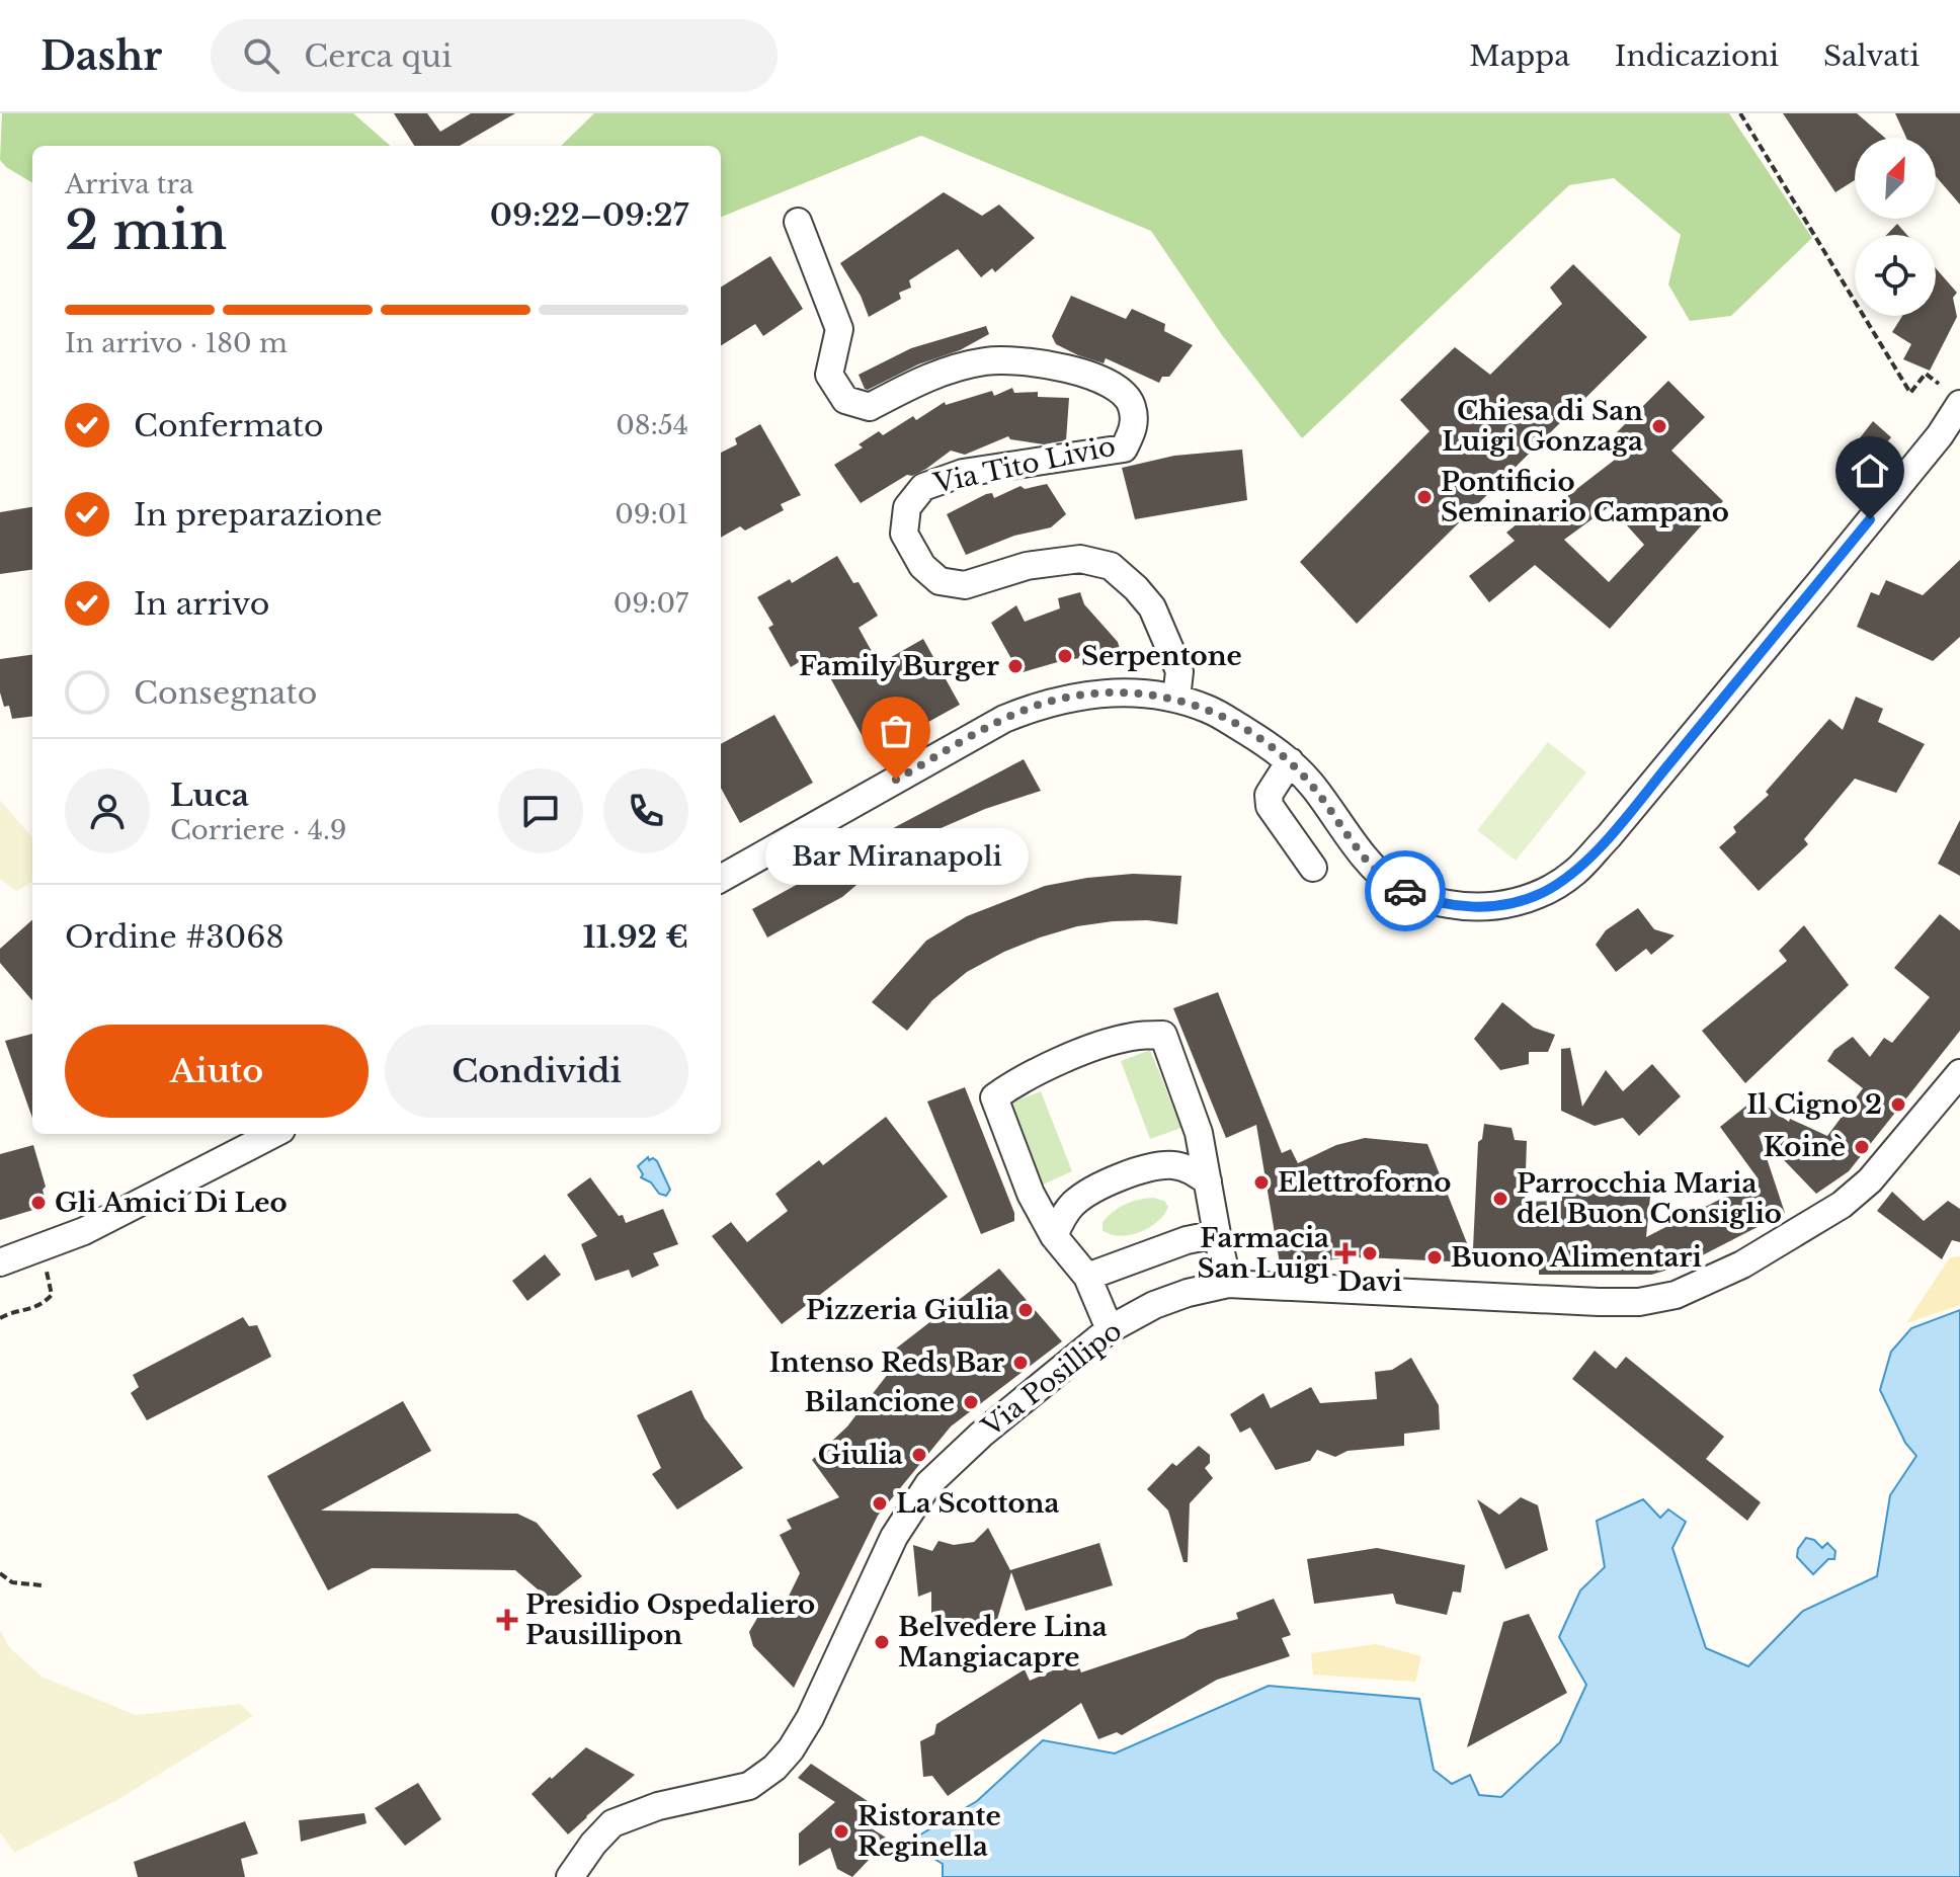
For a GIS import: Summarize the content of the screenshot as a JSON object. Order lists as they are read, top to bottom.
{
  "streets": {
    "street": ["Via Tito Livio", "Via Posillipo"]
  },
  "places": {
    "other": [
      "Chiesa di San Luigi Gonzaga",
      "Pontificio Seminario Campano",
      "Serpentone",
      "Family Burger",
      "Bar Miranapoli",
      "Il Cigno 2",
      "Koinè",
      "Elettroforno",
      "Parrocchia Maria del Buon Consiglio",
      "Gli Amici Di Leo",
      "Davi",
      "Buono Alimentari",
      "Pizzeria Giulia",
      "Intenso Reds Bar",
      "Bilancione",
      "Giulia",
      "La Scottona",
      "Belvedere Lina Mangiacapre",
      "Ristorante Reginella"
    ],
    "health": ["Farmacia San Luigi", "Presidio Ospedaliero Pausillipon"]
  },
  "north": "top right",
  "page": {
    "header": "Dashr",
    "search": "Cerca qui",
    "nav": ["Mappa", "Indicazioni", "Salvati"],
    "heading": ["2 min", "Arriva tra", "09:22–09:27"],
    "panel": [
      "Luca",
      "Corriere · 4.9",
      "Ordine #3068",
      "11.92 €"
    ],
    "bar": "In arrivo · 180 m",
    "list": [
      ["Confermato", "08:54"],
      ["In preparazione", "09:01"],
      ["In arrivo", "09:07"],
      "Consegnato"
    ],
    "bubble": "Bar Miranapoli",
    "buttons": ["Aiuto", "Condividi"]
  }
}
